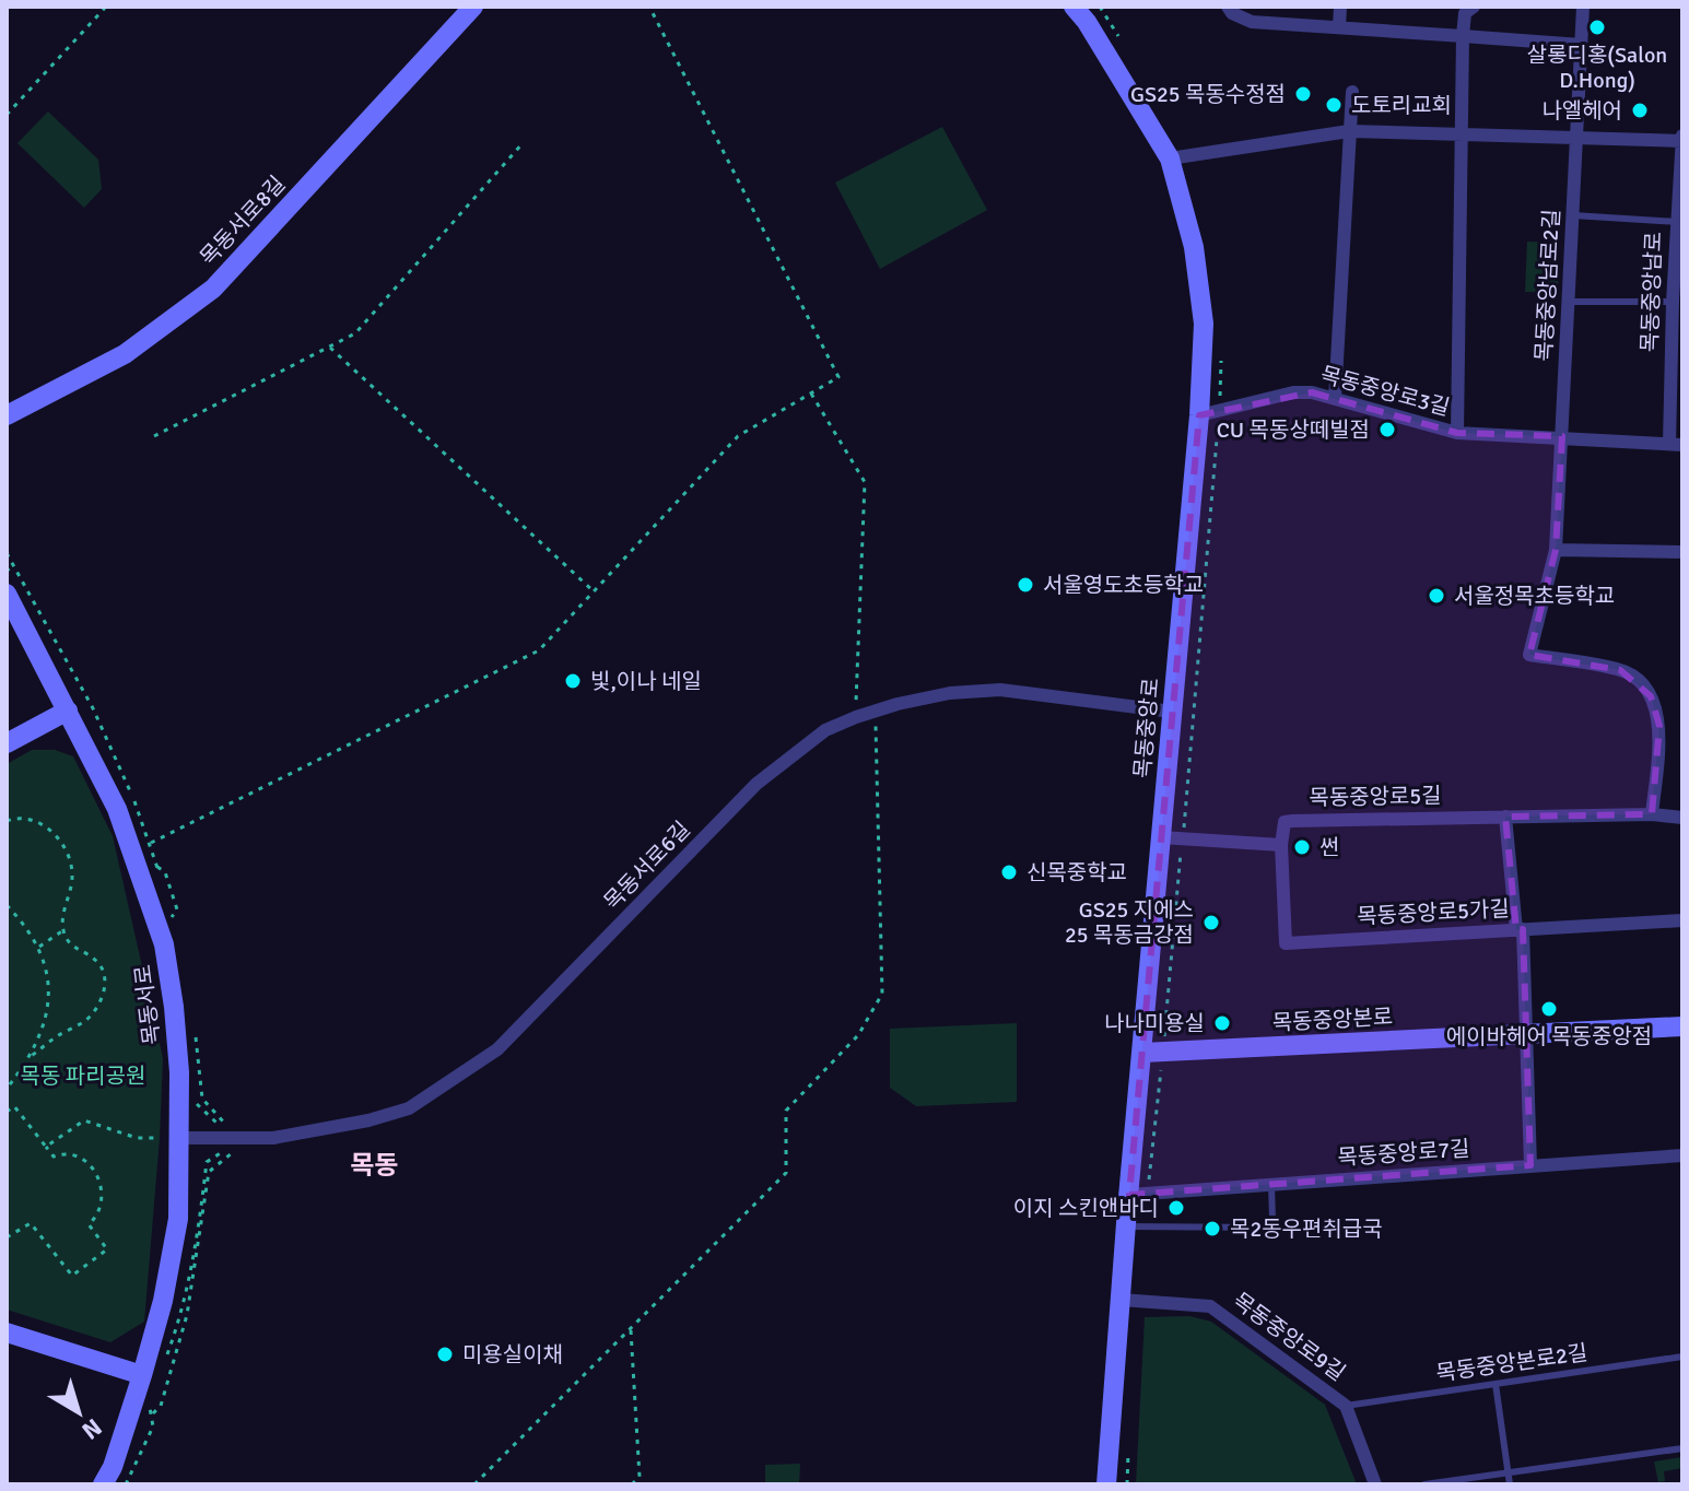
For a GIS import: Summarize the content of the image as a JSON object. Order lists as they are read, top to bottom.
{
  "streets": {
    "main road": [
      "목동서로8길",
      "목동중앙로",
      "목동서로",
      "목동중앙본로"
    ],
    "street": [
      "목동중앙남로2길",
      "목동중앙남로",
      "목동중앙로3길",
      "목동중앙로5길",
      "목동서로6길",
      "목동중앙로5가길",
      "목동중앙로7길",
      "목동중앙로9길"
    ],
    "lane": ["목동중앙본로2길"]
  },
  "crossings": [
    ["목동중앙남로2길", "목동중앙남로"],
    ["목동중앙남로2길", "목동중앙로3길"],
    ["목동중앙남로", "목동중앙로3길"],
    ["목동중앙남로", "목동중앙로"],
    ["목동중앙로3길", "목동중앙로"],
    ["목동중앙로", "목동서로6길"],
    ["목동중앙로", "목동중앙본로"],
    ["목동중앙로", "목동중앙로7길"],
    ["목동중앙로", "목동중앙로9길"],
    ["목동중앙로5길", "목동중앙로5가길"],
    ["목동서로6길", "목동서로"],
    ["목동중앙로9길", "목동중앙본로2길"]
  ],
  "districts": ["목동"],
  "parks": ["목동 파리공원"],
  "places": [
    "살롱디홍(Salon D.Hong)",
    "GS25 목동수정점",
    "도토리교회",
    "나엘헤어",
    "CU 목동상떼빌점",
    "서울영도초등학교",
    "서울정목초등학교",
    "빛,이나 네일",
    "썬",
    "신목중학교",
    "GS25 지에스 25 목동금강점",
    "에이바헤어 목동중앙점",
    "나나미용실",
    "이지 스킨앤바디",
    "목2동우편취급국",
    "미용실이채"
  ],
  "north": "bottom right"
}
